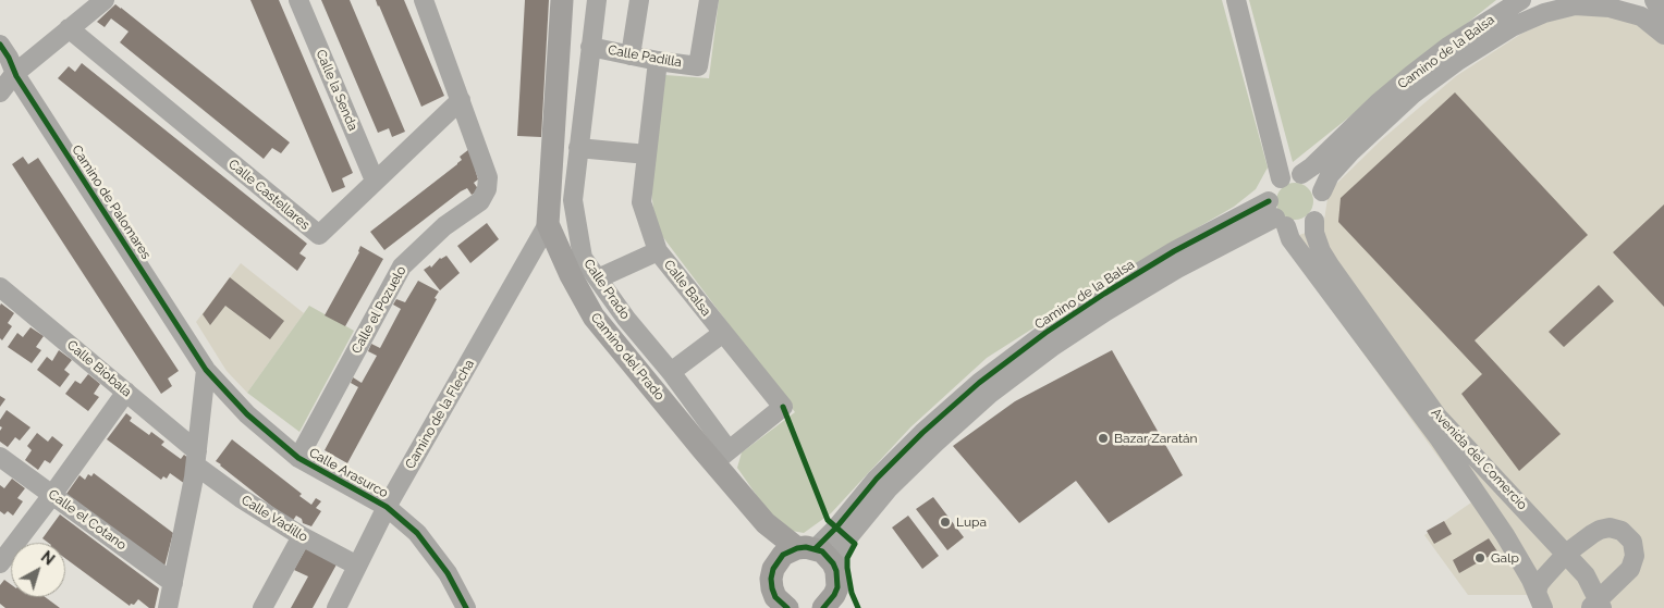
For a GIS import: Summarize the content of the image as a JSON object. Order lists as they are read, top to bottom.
{
  "streets": {
    "main road": ["Camino del Prado"],
    "street": [
      "Camino de la Balsa",
      "Calle Padilla",
      "Calle la Senda",
      "Calle Castellares",
      "Camino de Palomares",
      "Calle Balsa",
      "Calle Prado",
      "Calle el Pozuelo",
      "Calle Biobala",
      "Camino de la Flecha",
      "Avenida del Comercio",
      "Calle Arasurco",
      "Calle Vadillo",
      "Calle el Cotano"
    ]
  },
  "crossings": [
    ["Camino de la Balsa", "Camino del Prado"],
    ["Camino de la Balsa", "Avenida del Comercio"],
    ["Calle Padilla", "Calle Balsa"],
    ["Calle Padilla", "Calle Prado"],
    ["Calle la Senda", "Calle Castellares"],
    ["Calle Castellares", "Calle el Pozuelo"],
    ["Camino de Palomares", "Calle Arasurco"],
    ["Calle Balsa", "Calle Prado"],
    ["Calle Balsa", "Camino del Prado"],
    ["Calle Prado", "Camino del Prado"],
    ["Calle el Pozuelo", "Calle Arasurco"],
    ["Camino del Prado", "Camino de la Flecha"],
    ["Calle Biobala", "Calle Vadillo"],
    ["Camino de la Flecha", "Calle Arasurco"],
    ["Camino de la Flecha", "Calle Vadillo"]
  ],
  "places": ["Bazar Zaratán", "Lupa", "Galp"],
  "north": "top right"
}
